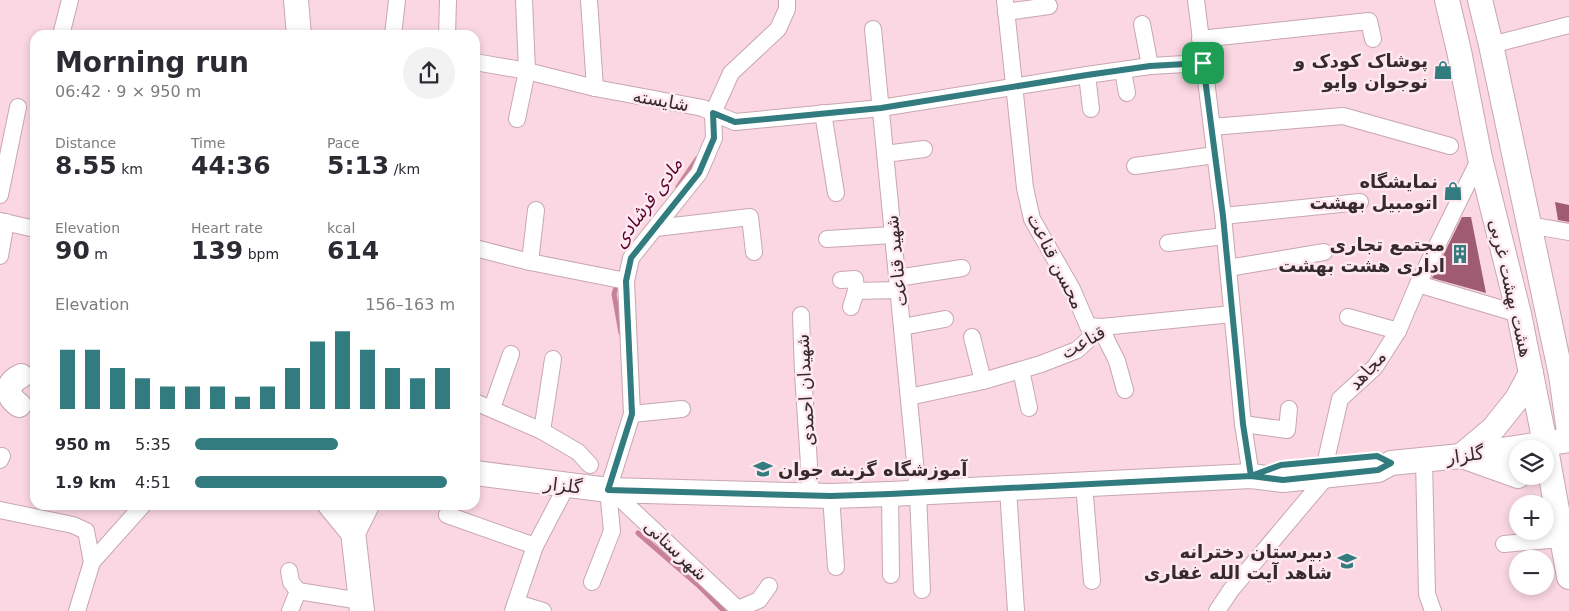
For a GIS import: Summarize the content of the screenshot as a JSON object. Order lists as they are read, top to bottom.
{
  "streets": {
    "main road": ["هشت بهشت غربی", "گلزار"],
    "street": [
      "شایسته",
      "شهید قناعت",
      "محسن قناعت",
      "قناعت",
      "مجاهد",
      "شهیدان احمدی",
      "شهرستانی"
    ]
  },
  "crossings": [
    ["شایسته", "شهید قناعت"],
    ["شایسته", "محسن قناعت"],
    ["شهید قناعت", "قناعت"],
    ["شهید قناعت", "گلزار"],
    ["محسن قناعت", "قناعت"],
    ["هشت بهشت غربی", "مجاهد"],
    ["مجاهد", "گلزار"],
    ["شهیدان احمدی", "گلزار"],
    ["گلزار", "شهرستانی"]
  ],
  "water": ["مادی فرشادی"],
  "places": {
    "shop": ["پوشاک کودک و نوجوان وایو", "نمایشگاه اتومبیل بهشت"],
    "building": ["مجتمع تجاری اداری هشت بهشت"],
    "school or university": ["آموزشگاه گزینه جوان", "دبیرستان دخترانه شاهد آیت الله غفاری"]
  },
  "page": {
    "heading": ["Morning run", "06:42 · 9 × 950 m"],
    "stats": [
      ["Distance", "8.55 km"],
      ["Time", "44:36"],
      ["Pace", "5:13 /km"],
      ["Elevation", "90 m"],
      ["Heart rate", "139 bpm"],
      ["kcal", "614"]
    ],
    "chart": ["Elevation", "156–163 m"],
    "list": [
      {
        "name": "950 m",
        "note": "5:35"
      },
      {
        "name": "1.9 km",
        "note": "4:51"
      }
    ],
    "map_buttons": ["+", "−"]
  }
}
